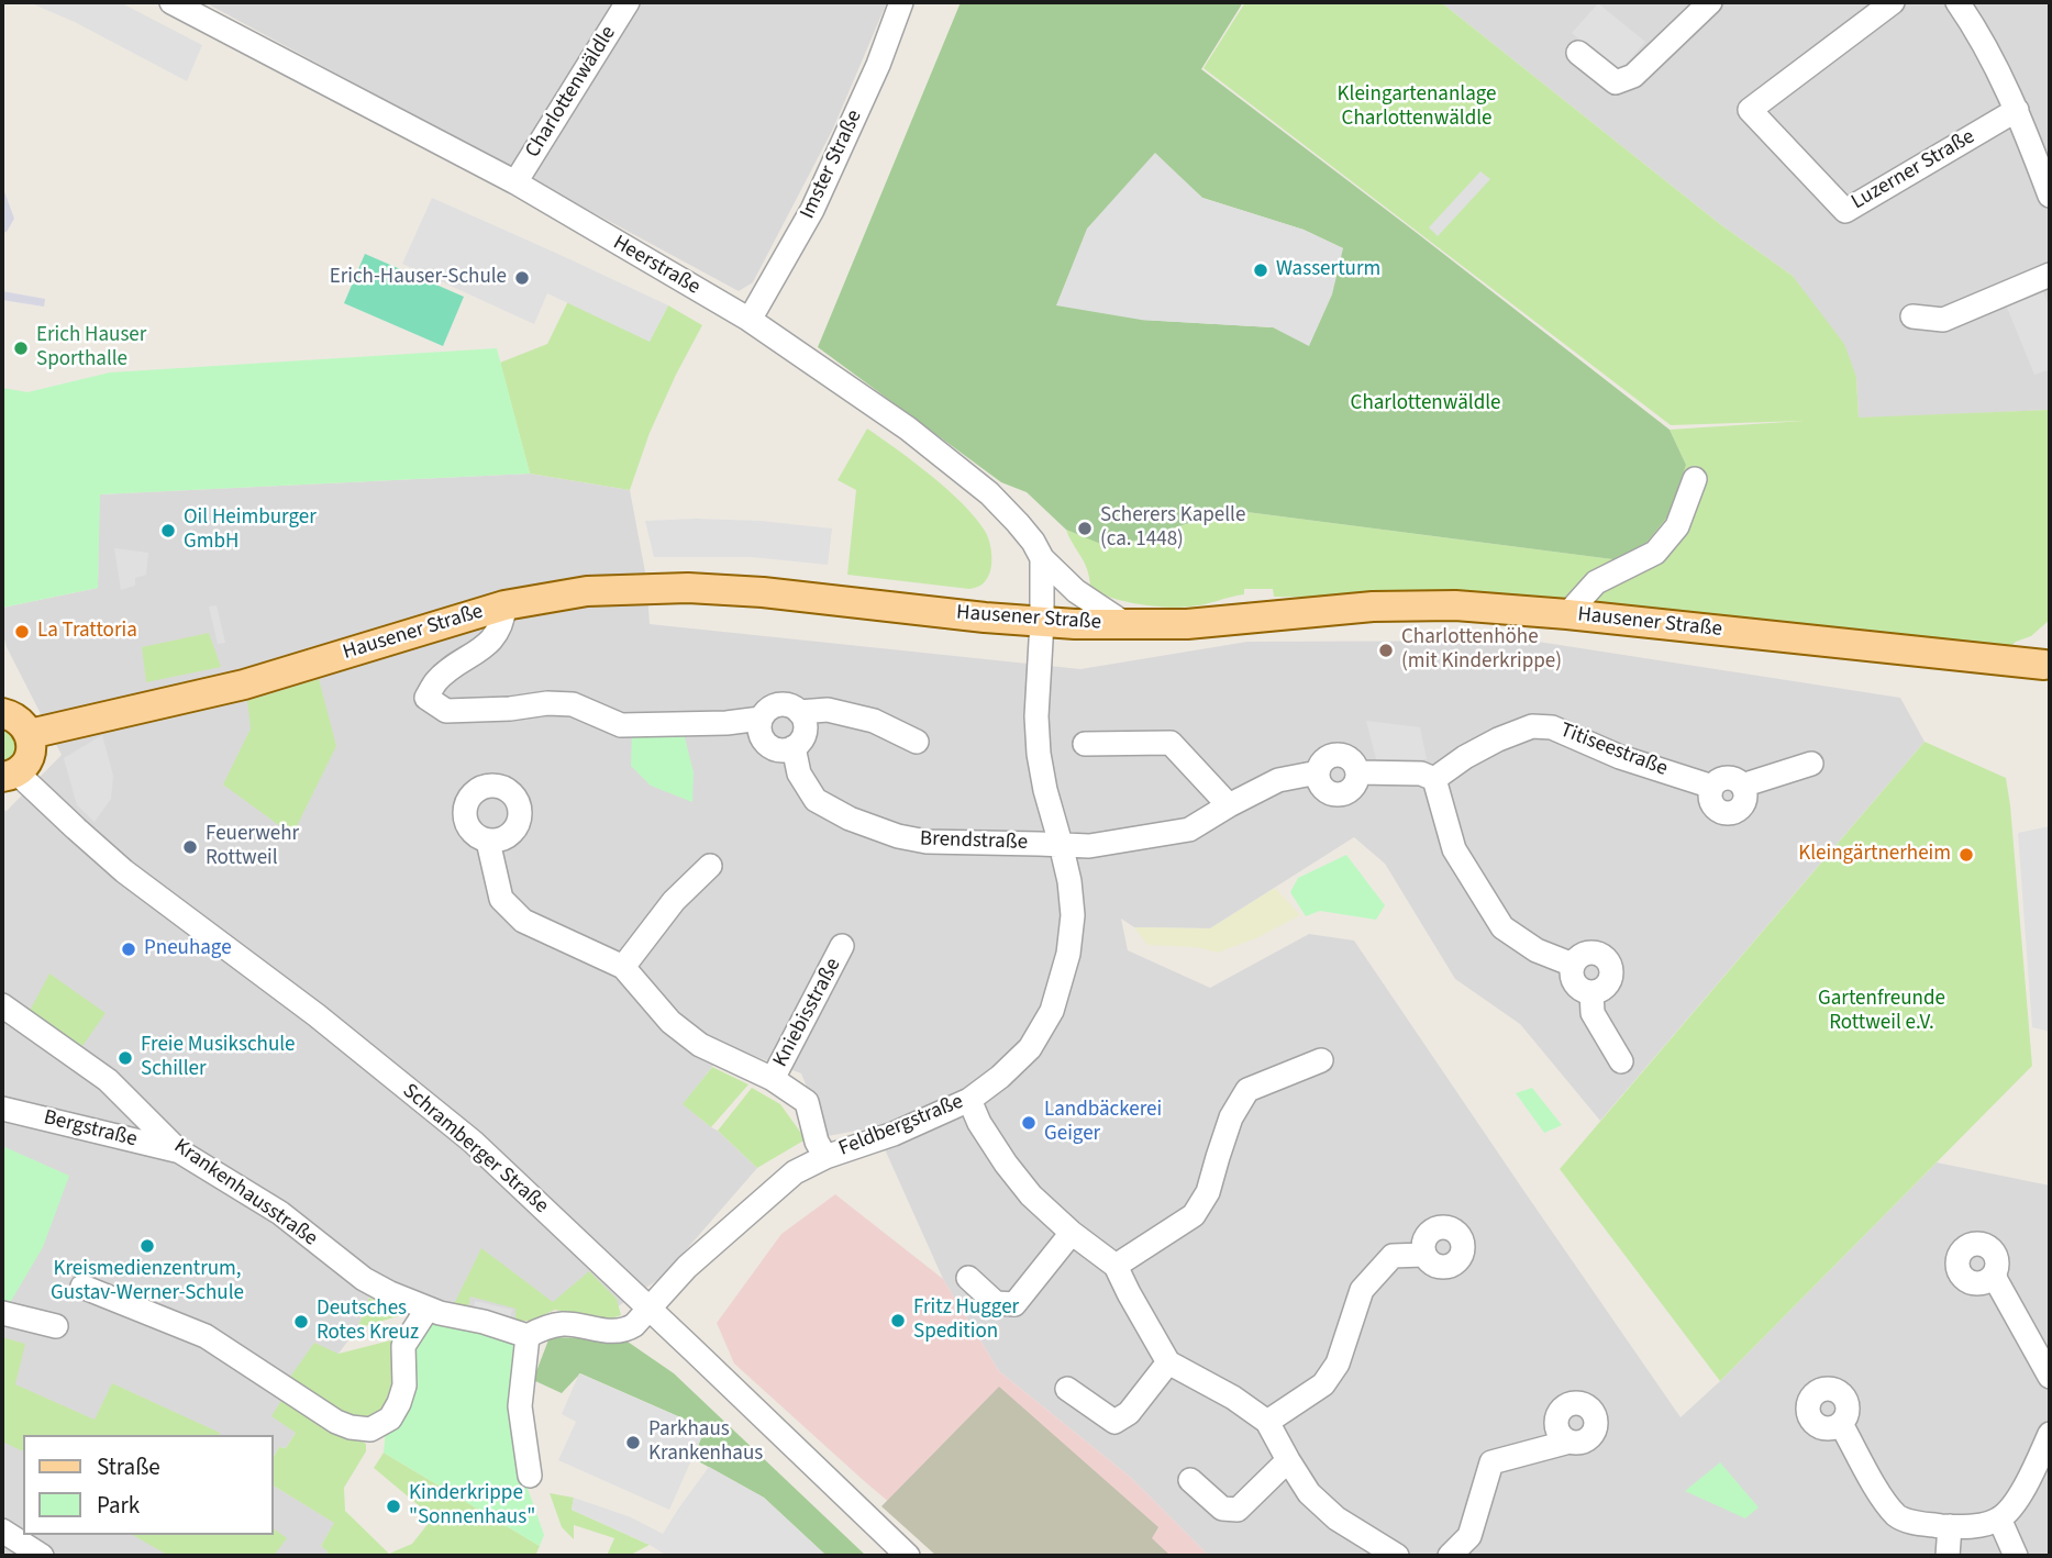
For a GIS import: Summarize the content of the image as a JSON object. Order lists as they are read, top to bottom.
{
  "streets": {
    "main road": ["Hausener Straße"],
    "street": [
      "Charlottenwäldle",
      "Imster Straße",
      "Luzerner Straße",
      "Heerstraße",
      "Titiseestraße",
      "Brendstraße",
      "Kniebisstraße",
      "Feldbergstraße",
      "Bergstraße",
      "Schramberger Straße",
      "Krankenhausstraße"
    ]
  },
  "crossings": [
    ["Charlottenwäldle", "Heerstraße"],
    ["Imster Straße", "Heerstraße"],
    ["Heerstraße", "Hausener Straße"],
    ["Hausener Straße", "Feldbergstraße"],
    ["Brendstraße", "Feldbergstraße"],
    ["Kniebisstraße", "Feldbergstraße"],
    ["Feldbergstraße", "Schramberger Straße"],
    ["Bergstraße", "Krankenhausstraße"]
  ],
  "parks": ["Kleingartenanlage Charlottenwäldle", "Charlottenwäldle", "Gartenfreunde Rottweil e.V."],
  "places": [
    "Wasserturm",
    "Erich-Hauser-Schule",
    "Erich Hauser Sporthalle",
    "Scherers Kapelle (ca. 1448)",
    "Oil Heimburger GmbH",
    "La Trattoria",
    "Charlottenhöhe (mit Kinderkrippe)",
    "Feuerwehr Rottweil",
    "Kleingärtnerheim",
    "Pneuhage",
    "Freie Musikschule Schiller",
    "Landbäckerei Geiger",
    "Kreismedienzentrum, Gustav-Werner-Schule",
    "Fritz Hugger Spedition",
    "Deutsches Rotes Kreuz",
    "Parkhaus Krankenhaus",
    "Kinderkrippe \"Sonnenhaus\""
  ],
  "legend": ["Straße", "Park"]
}
